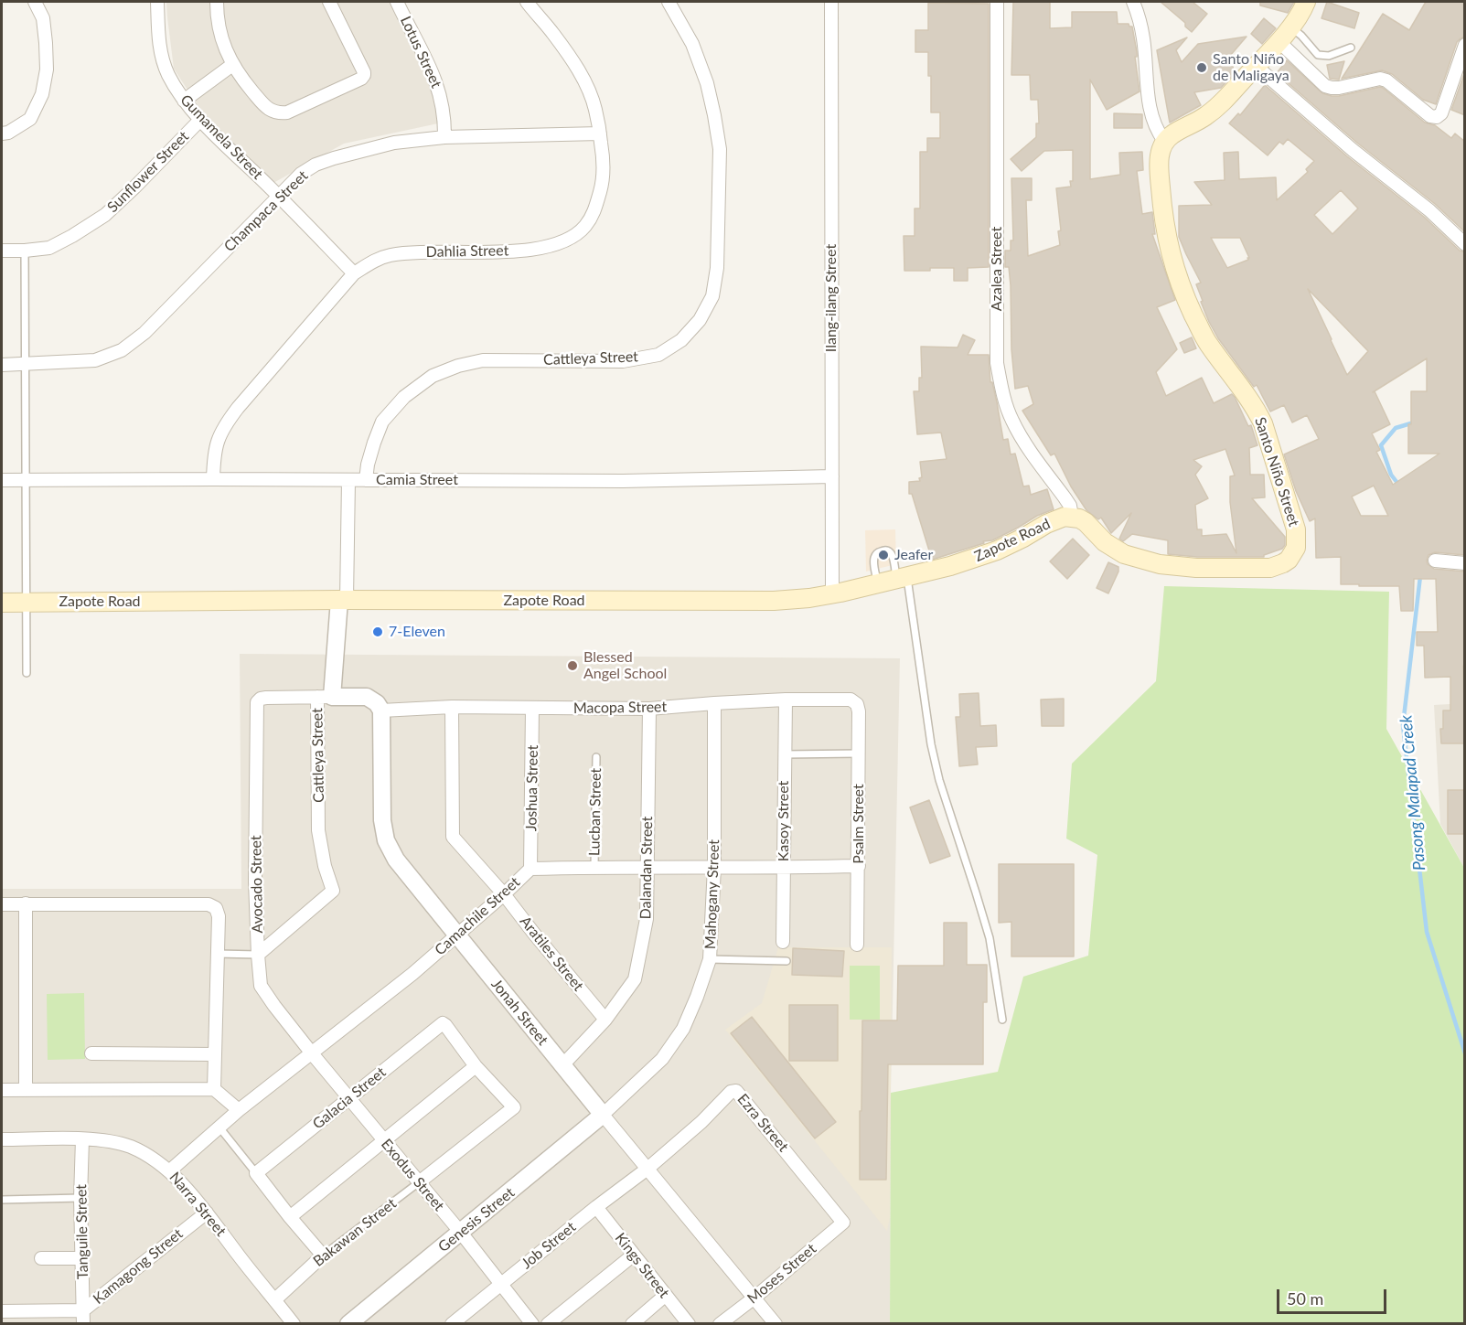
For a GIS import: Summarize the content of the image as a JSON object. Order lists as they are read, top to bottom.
{
  "streets": {
    "main road": ["Santo Niño Street", "Zapote Road"],
    "street": [
      "Lotus Street",
      "Gumamela Street",
      "Sunflower Street",
      "Champaca Street",
      "Dahlia Street",
      "Azalea Street",
      "Ilang-ilang Street",
      "Cattleya Street",
      "Camia Street",
      "Macopa Street",
      "Joshua Street",
      "Kasoy Street",
      "Psalm Street",
      "Dalandan Street",
      "Avocado Street",
      "Mahogany Street",
      "Camachile Street",
      "Aratiles Street",
      "Jonah Street",
      "Galacia Street",
      "Ezra Street",
      "Exodus Street",
      "Narra Street",
      "Genesis Street",
      "Tanguile Street",
      "Bakawan Street",
      "Job Street",
      "Kings Street",
      "Kamagong Street",
      "Moses Street"
    ],
    "lane": ["Lucban Street"]
  },
  "crossings": [
    ["Lotus Street", "Champaca Street"],
    ["Gumamela Street", "Sunflower Street"],
    ["Gumamela Street", "Champaca Street"],
    ["Gumamela Street", "Dahlia Street"],
    ["Champaca Street", "Dahlia Street"],
    ["Dahlia Street", "Camia Street"],
    ["Azalea Street", "Santo Niño Street"],
    ["Azalea Street", "Zapote Road"],
    ["Ilang-ilang Street", "Camia Street"],
    ["Ilang-ilang Street", "Zapote Road"],
    ["Cattleya Street", "Camia Street"],
    ["Cattleya Street", "Zapote Road"],
    ["Cattleya Street", "Avocado Street"],
    ["Santo Niño Street", "Zapote Road"],
    ["Macopa Street", "Joshua Street"],
    ["Macopa Street", "Kasoy Street"],
    ["Macopa Street", "Psalm Street"],
    ["Macopa Street", "Dalandan Street"],
    ["Macopa Street", "Mahogany Street"],
    ["Macopa Street", "Aratiles Street"],
    ["Macopa Street", "Jonah Street"],
    ["Joshua Street", "Camachile Street"],
    ["Lucban Street", "Camachile Street"],
    ["Kasoy Street", "Camachile Street"],
    ["Psalm Street", "Camachile Street"],
    ["Dalandan Street", "Camachile Street"],
    ["Dalandan Street", "Aratiles Street"],
    ["Dalandan Street", "Jonah Street"],
    ["Avocado Street", "Camachile Street"],
    ["Avocado Street", "Exodus Street"],
    ["Mahogany Street", "Camachile Street"],
    ["Mahogany Street", "Jonah Street"],
    ["Mahogany Street", "Genesis Street"],
    ["Camachile Street", "Aratiles Street"],
    ["Camachile Street", "Jonah Street"],
    ["Camachile Street", "Exodus Street"],
    ["Camachile Street", "Narra Street"],
    ["Jonah Street", "Ezra Street"],
    ["Jonah Street", "Genesis Street"],
    ["Jonah Street", "Job Street"],
    ["Jonah Street", "Moses Street"],
    ["Galacia Street", "Exodus Street"],
    ["Galacia Street", "Bakawan Street"],
    ["Ezra Street", "Job Street"],
    ["Ezra Street", "Moses Street"],
    ["Exodus Street", "Genesis Street"],
    ["Exodus Street", "Bakawan Street"],
    ["Exodus Street", "Job Street"],
    ["Narra Street", "Tanguile Street"],
    ["Narra Street", "Bakawan Street"],
    ["Narra Street", "Kamagong Street"],
    ["Tanguile Street", "Kamagong Street"],
    ["Job Street", "Kings Street"]
  ],
  "water": ["Pasong Malapad Creek"],
  "places": [
    "Santo Niño de Maligaya",
    "Jeafer",
    "7-Eleven",
    "Blessed Angel School"
  ],
  "scale_bar": "50 m"
}
